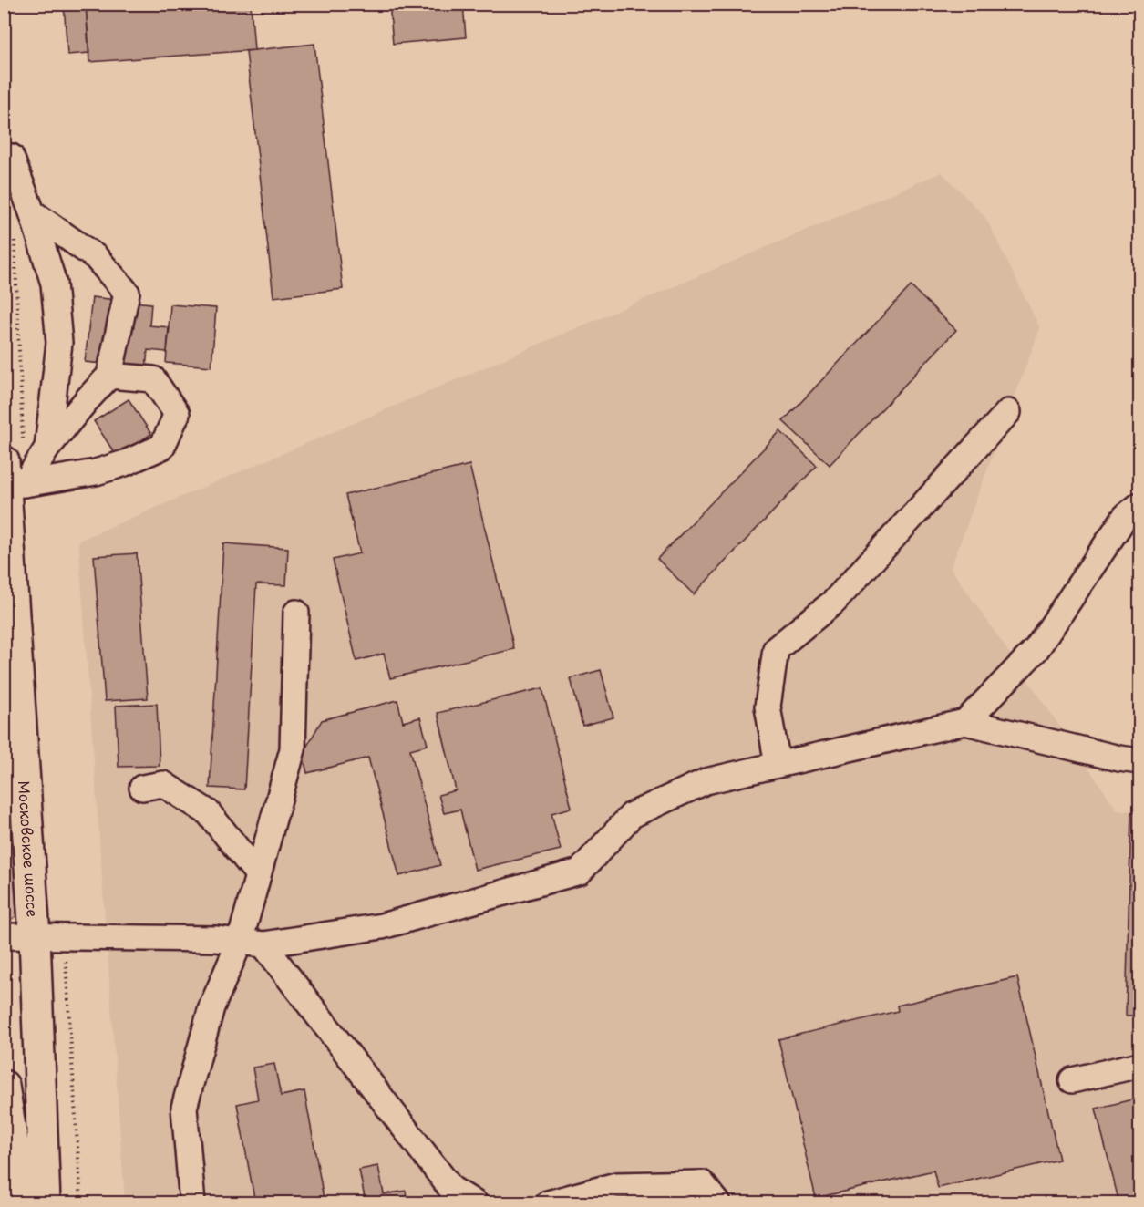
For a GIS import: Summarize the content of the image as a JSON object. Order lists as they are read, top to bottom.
{
  "streets": {
    "main road": ["Московское шоссе"]
  }
}
